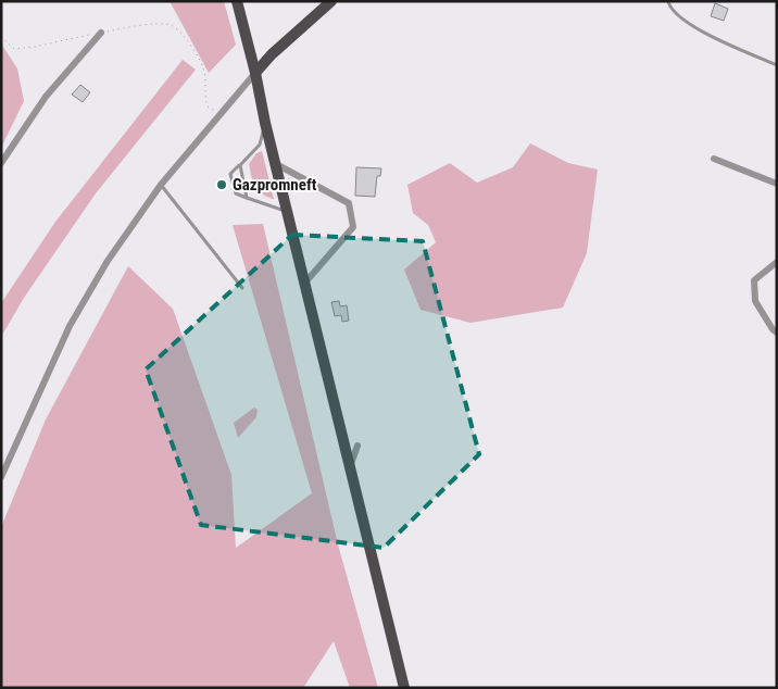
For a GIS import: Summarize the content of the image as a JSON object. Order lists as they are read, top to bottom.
{
  "places": ["Gazpromneft"]
}
